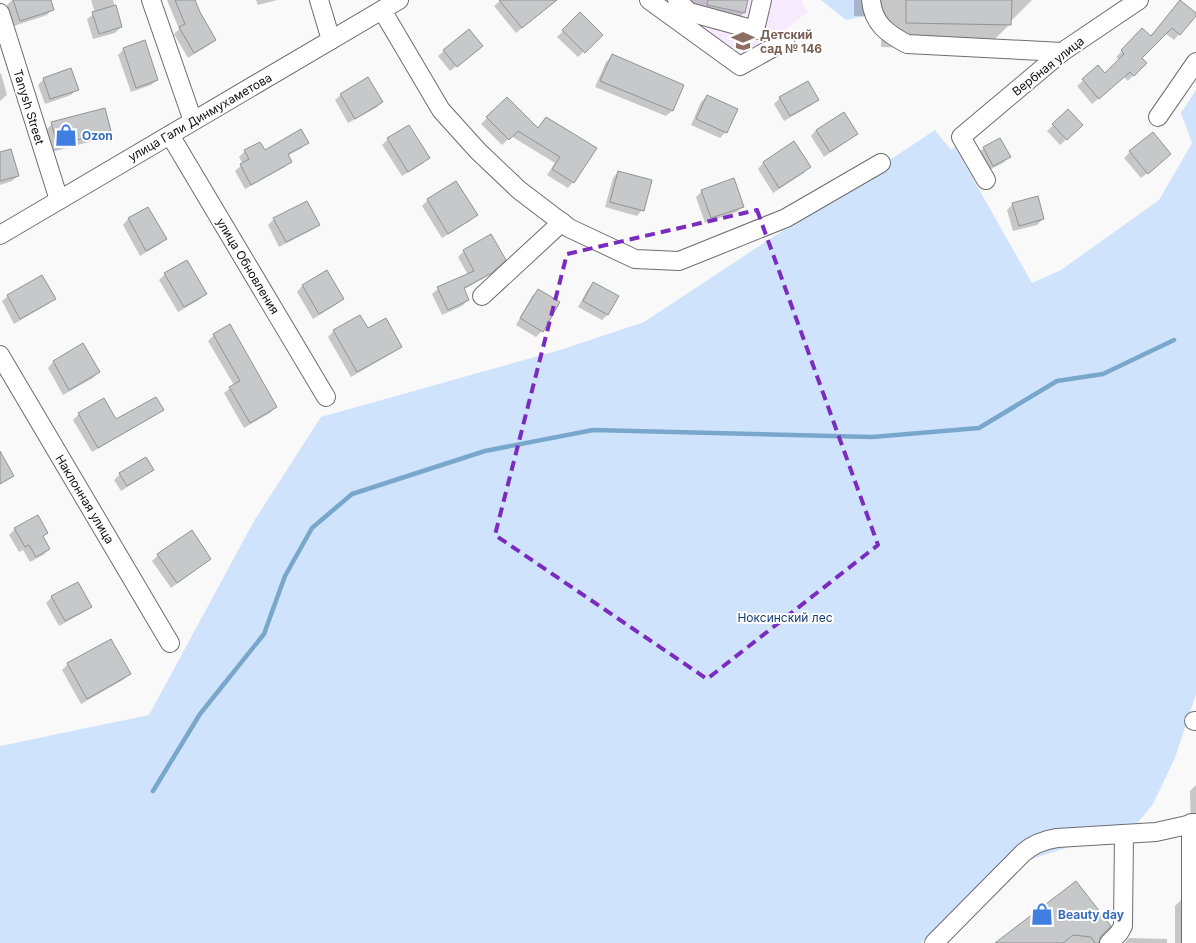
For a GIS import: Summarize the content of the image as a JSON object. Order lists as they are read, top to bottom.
{
  "streets": {
    "street": [
      "Вербная улица",
      "Tanysh Street",
      "улица Гали Динмухаметова",
      "улица Обновления",
      "Наклонная улица"
    ]
  },
  "crossings": [
    ["Tanysh Street", "улица Гали Динмухаметова"],
    ["улица Гали Динмухаметова", "улица Обновления"]
  ],
  "parks": ["Ноксинский лес"],
  "places": {
    "school or university": ["Детский сад № 146"],
    "shop": ["Ozon", "Beauty day"]
  }
}
